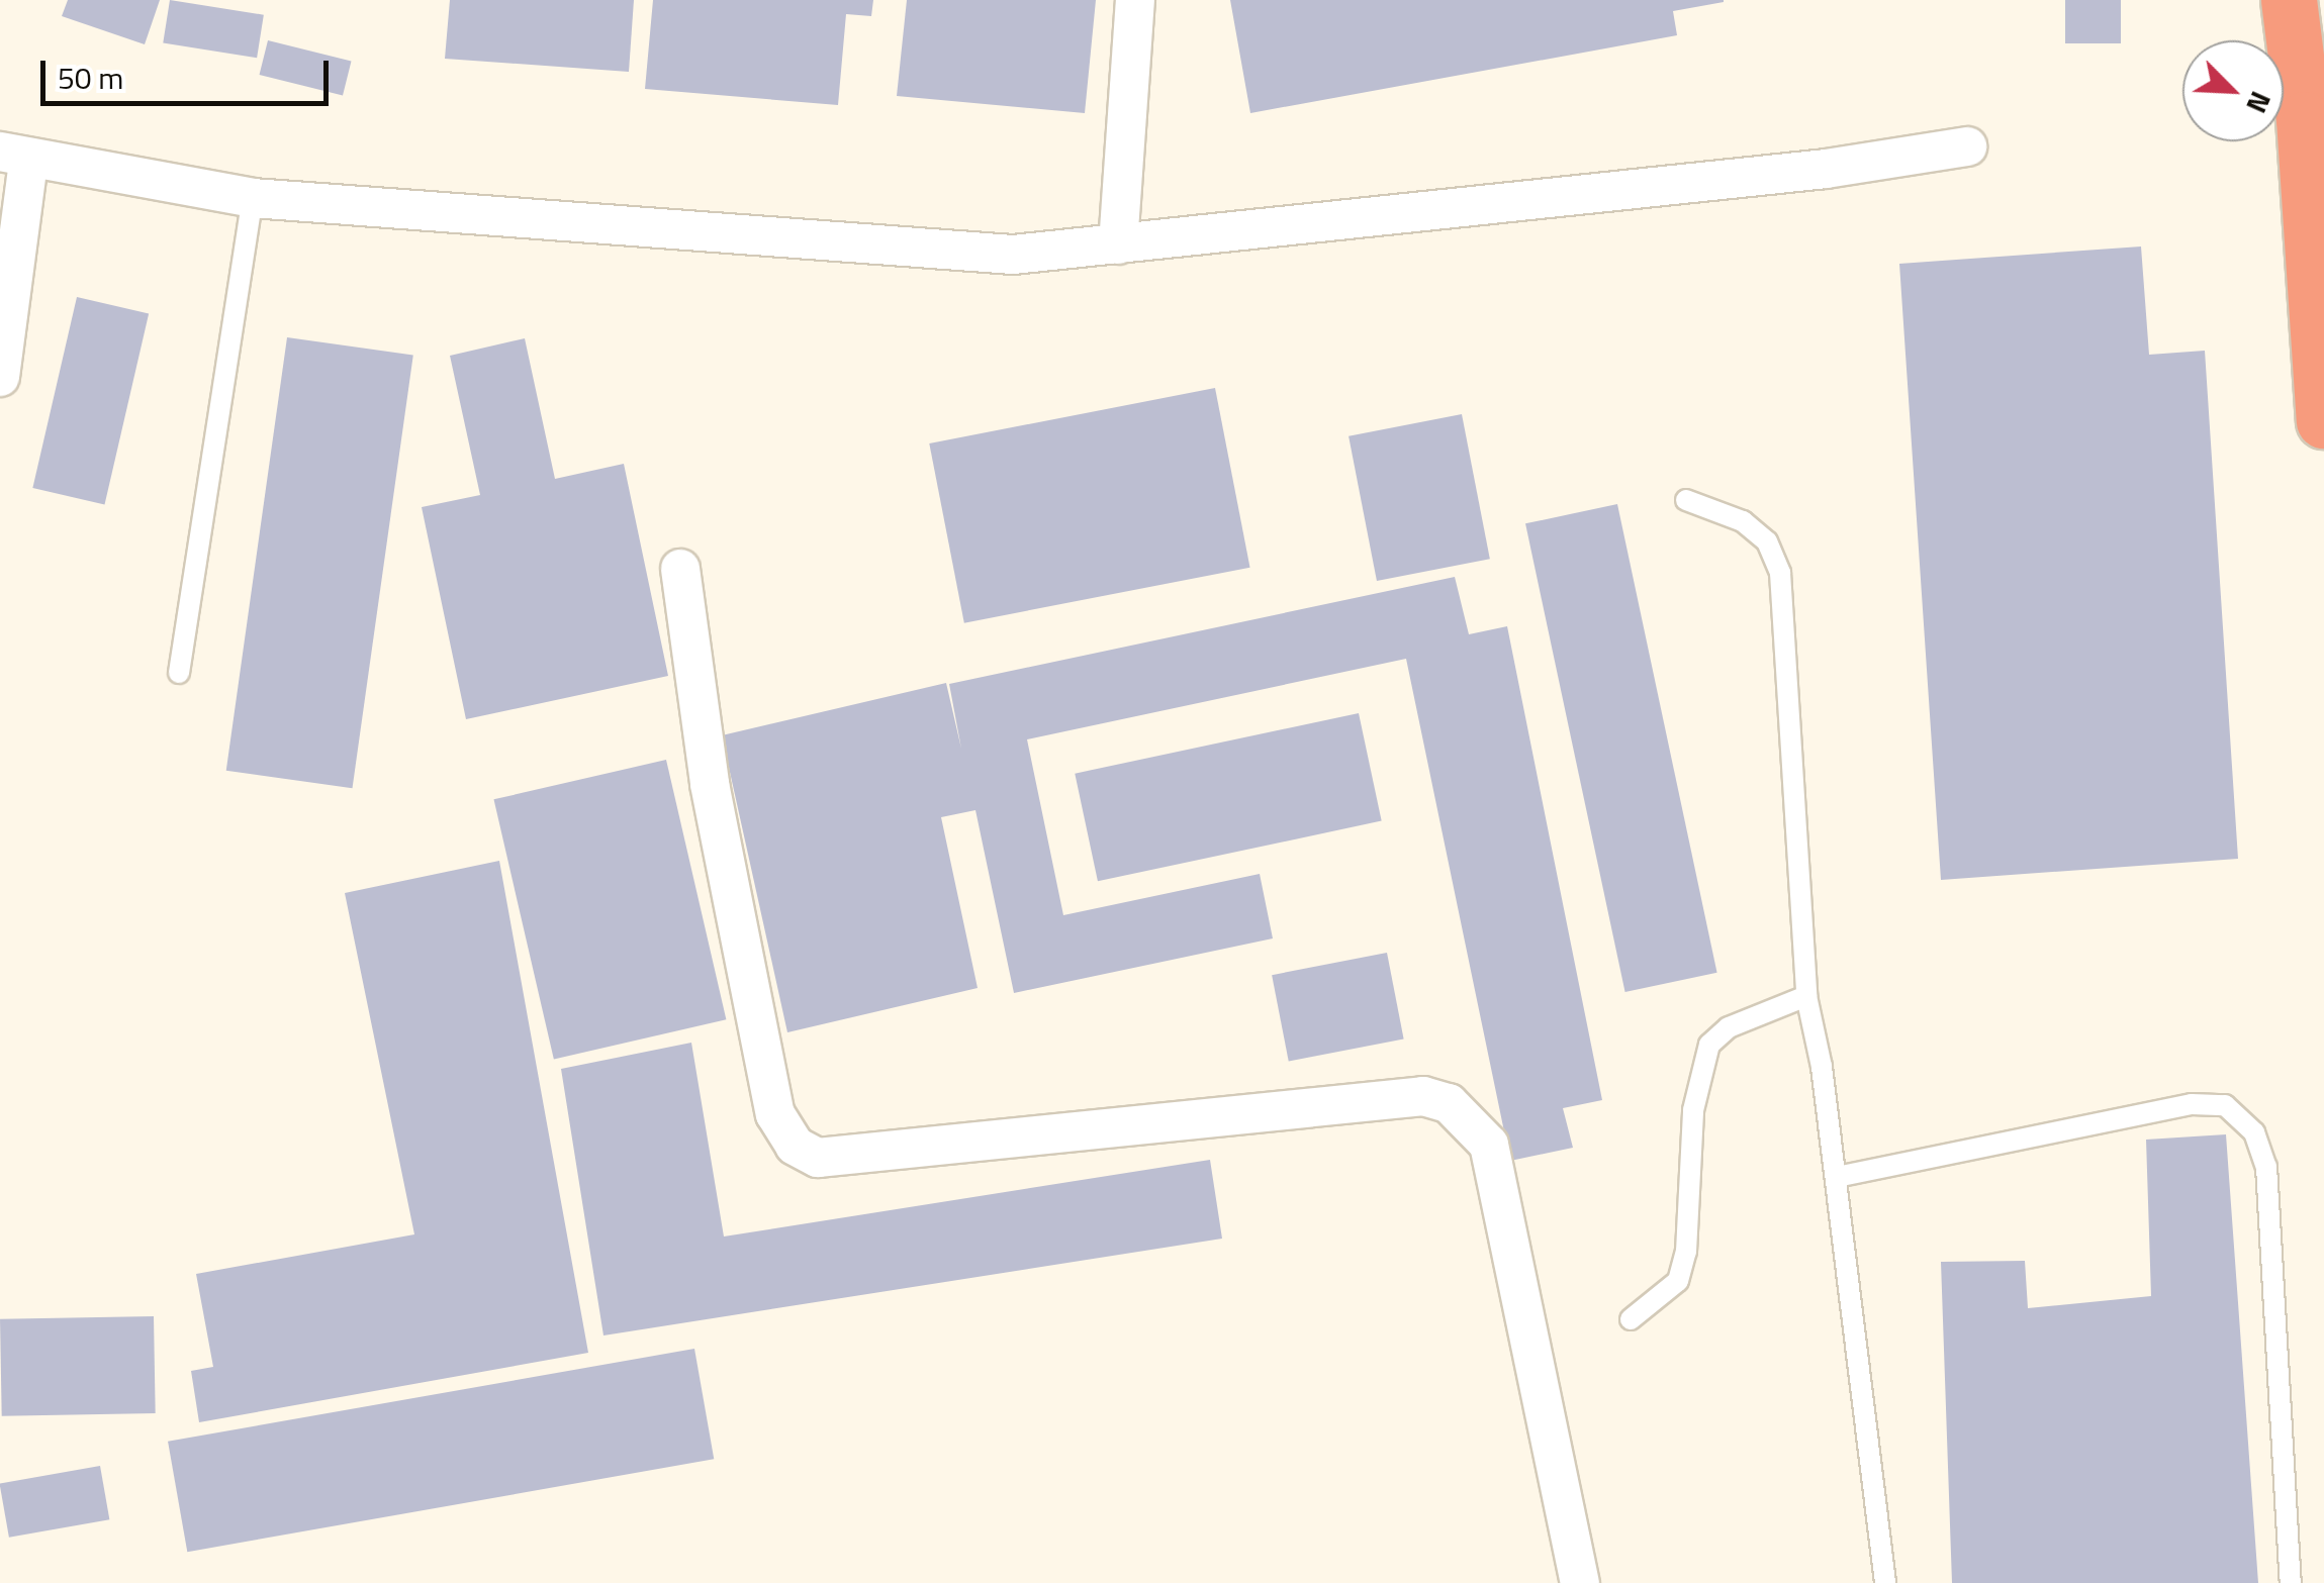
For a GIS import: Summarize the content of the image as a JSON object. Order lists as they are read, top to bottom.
{
  "scale_bar": "50 m",
  "north": "bottom right"
}
